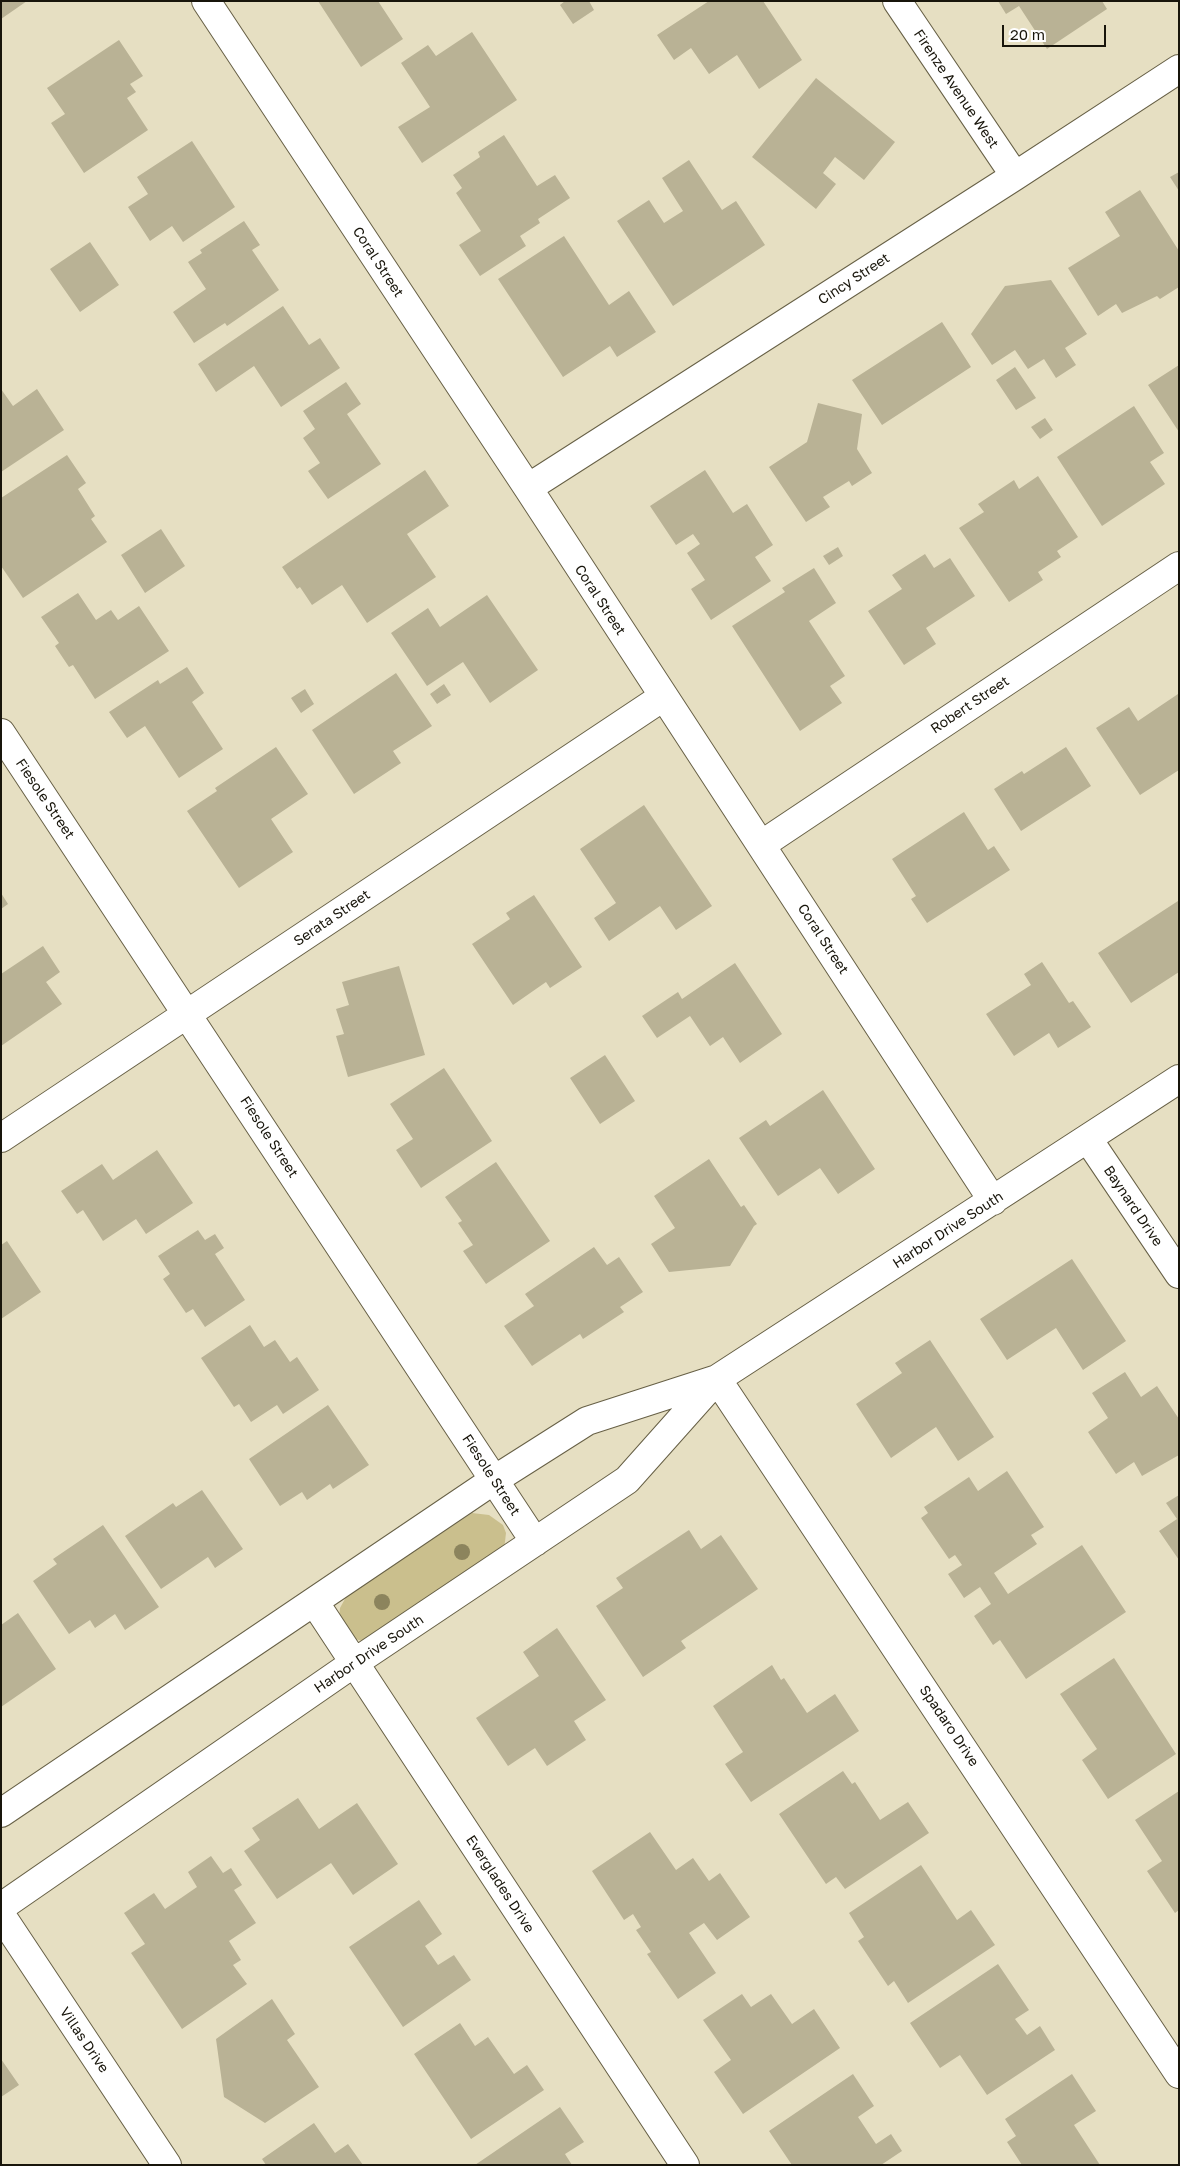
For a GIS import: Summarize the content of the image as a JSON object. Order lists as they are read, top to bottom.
{
  "streets": {
    "street": [
      "Firenze Avenue West",
      "Coral Street",
      "Cincy Street",
      "Robert Street",
      "Fiesole Street",
      "Serata Street",
      "Baynard Drive",
      "Harbor Drive South",
      "Spadaro Drive",
      "Everglades Drive",
      "Villas Drive"
    ]
  },
  "crossings": [
    ["Firenze Avenue West", "Cincy Street"],
    ["Coral Street", "Cincy Street"],
    ["Coral Street", "Robert Street"],
    ["Coral Street", "Serata Street"],
    ["Coral Street", "Harbor Drive South"],
    ["Fiesole Street", "Serata Street"],
    ["Fiesole Street", "Harbor Drive South"],
    ["Baynard Drive", "Harbor Drive South"],
    ["Harbor Drive South", "Spadaro Drive"],
    ["Harbor Drive South", "Everglades Drive"]
  ],
  "scale_bar": "20 m"
}
